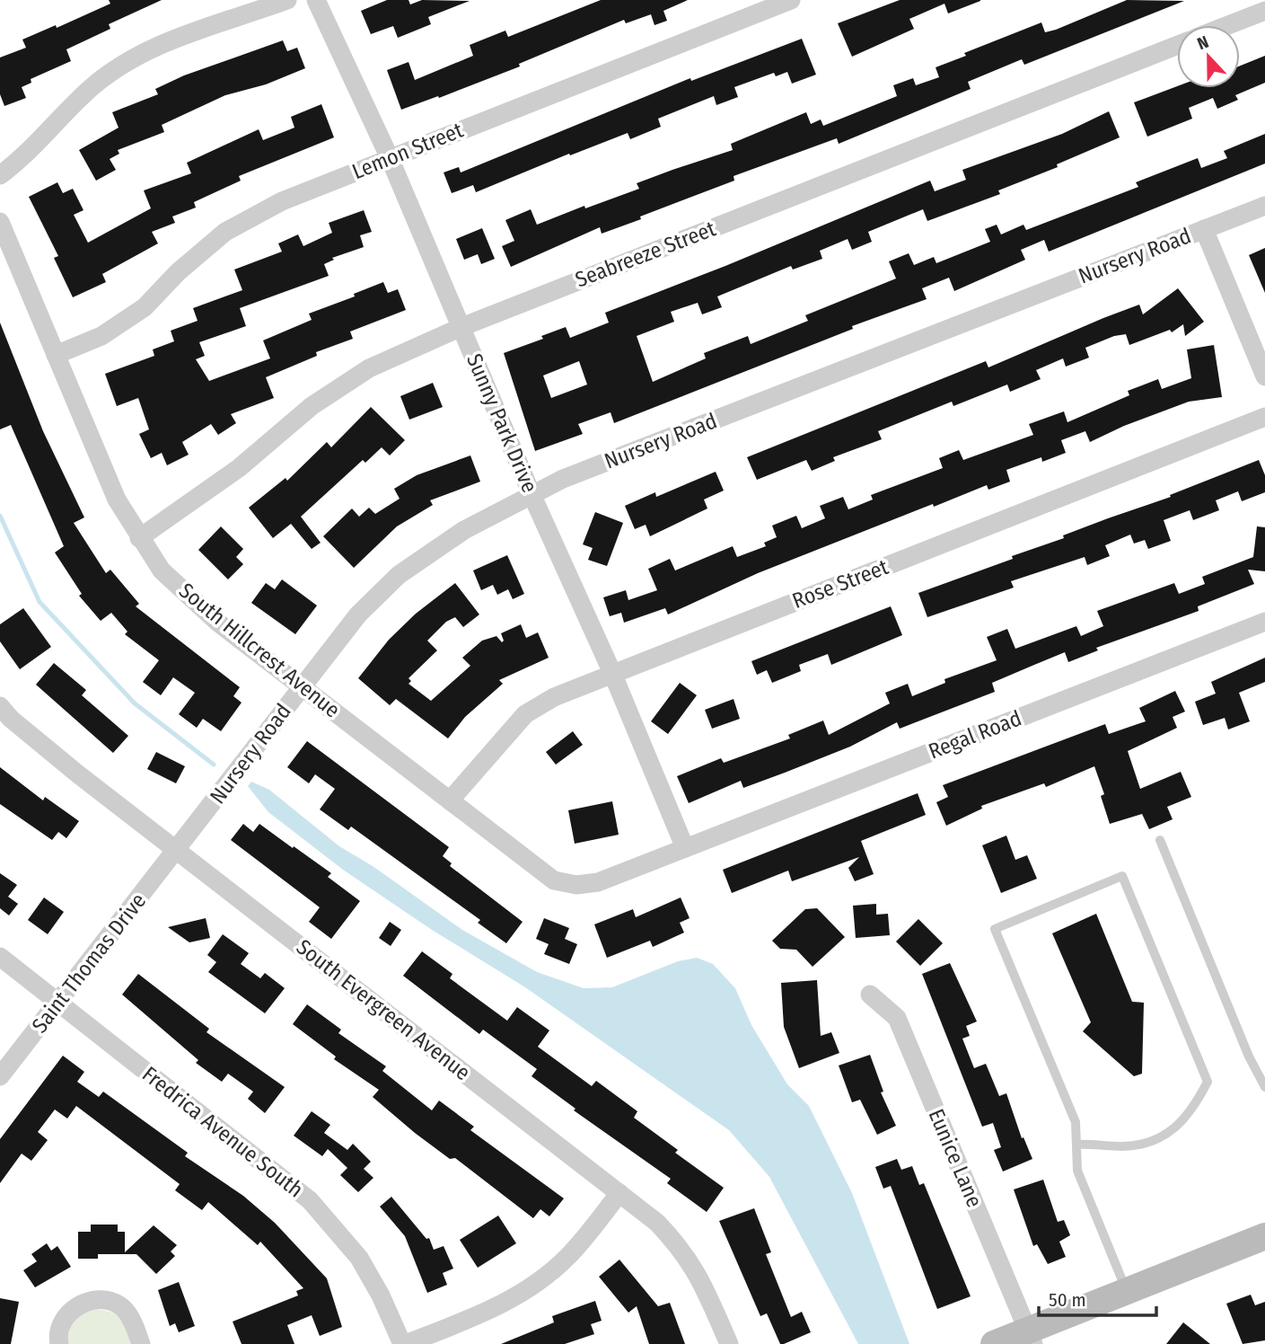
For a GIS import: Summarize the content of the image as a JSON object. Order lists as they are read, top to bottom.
{
  "streets": {
    "street": [
      "Lemon Street",
      "Seabreeze Street",
      "Nursery Road",
      "Sunny Park Drive",
      "Rose Street",
      "South Hillcrest Avenue",
      "Regal Road",
      "Saint Thomas Drive",
      "South Evergreen Avenue",
      "Fredrica Avenue South",
      "Eunice Lane"
    ]
  },
  "crossings": [
    ["Lemon Street", "Sunny Park Drive"],
    ["Lemon Street", "South Hillcrest Avenue"],
    ["Seabreeze Street", "Sunny Park Drive"],
    ["Seabreeze Street", "South Hillcrest Avenue"],
    ["Nursery Road", "Sunny Park Drive"],
    ["Nursery Road", "South Hillcrest Avenue"],
    ["Nursery Road", "Saint Thomas Drive"],
    ["Nursery Road", "South Evergreen Avenue"],
    ["Sunny Park Drive", "Rose Street"],
    ["Sunny Park Drive", "South Hillcrest Avenue"],
    ["Sunny Park Drive", "Regal Road"],
    ["Rose Street", "South Hillcrest Avenue"],
    ["South Hillcrest Avenue", "Regal Road"],
    ["Saint Thomas Drive", "South Evergreen Avenue"],
    ["Saint Thomas Drive", "Fredrica Avenue South"]
  ],
  "scale_bar": "50 m",
  "north": "top"
}
